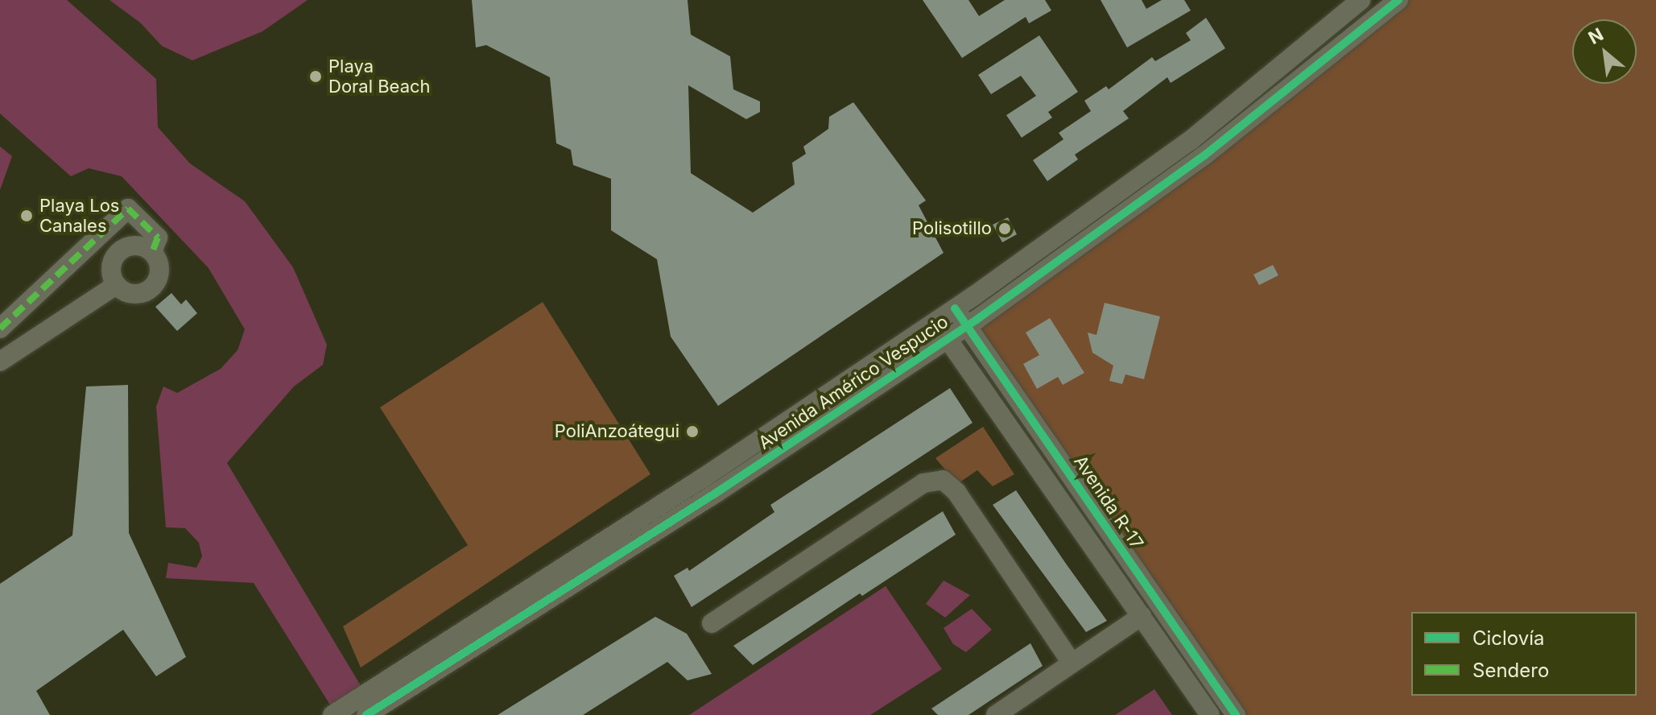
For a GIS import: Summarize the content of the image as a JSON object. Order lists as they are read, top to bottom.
{
  "streets": {
    "street": ["Avenida Américo Vespucio", "Avenida R-17"]
  },
  "crossings": [
    ["Avenida Américo Vespucio", "Avenida R-17"]
  ],
  "places": [
    "Playa Doral Beach",
    "Playa Los Canales",
    "Polisotillo",
    "PoliAnzoátegui"
  ],
  "legend": ["Ciclovía", "Sendero"],
  "north": "top left"
}
